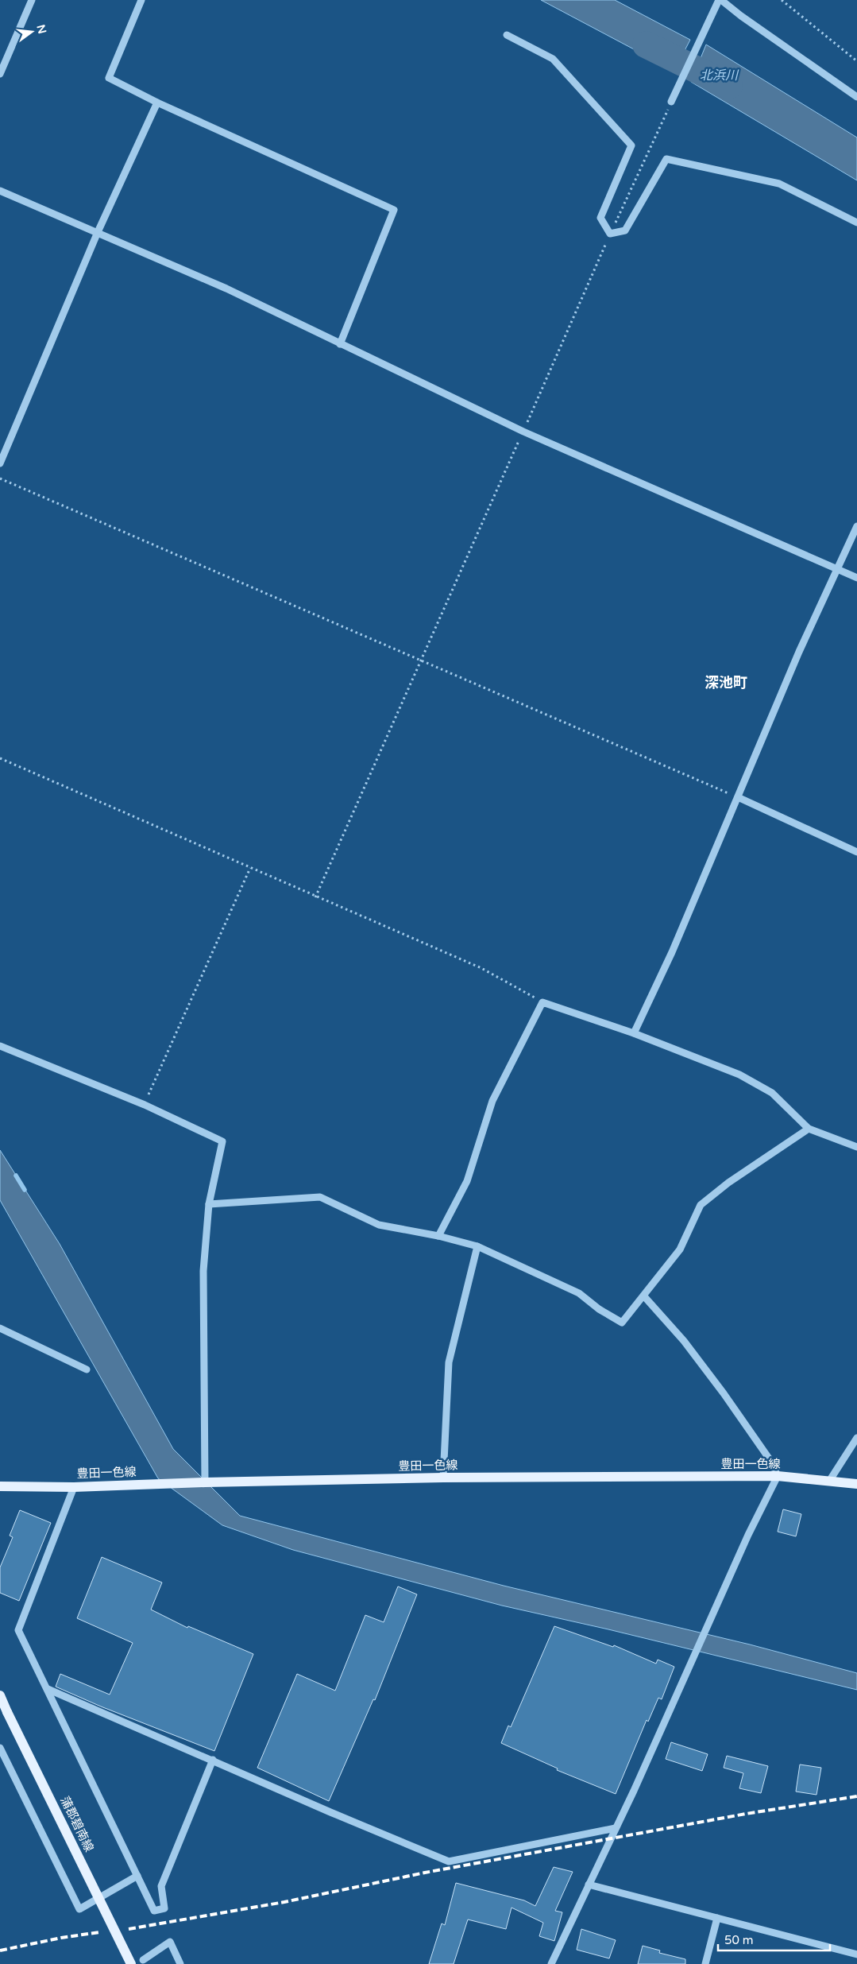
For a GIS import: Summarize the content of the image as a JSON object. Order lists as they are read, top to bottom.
{
  "streets": {
    "main road": ["豊田一色線", "蒲郡碧南線"]
  },
  "districts": ["深池町"],
  "water": ["北浜川"],
  "scale_bar": "50 m",
  "north": "right"
}
